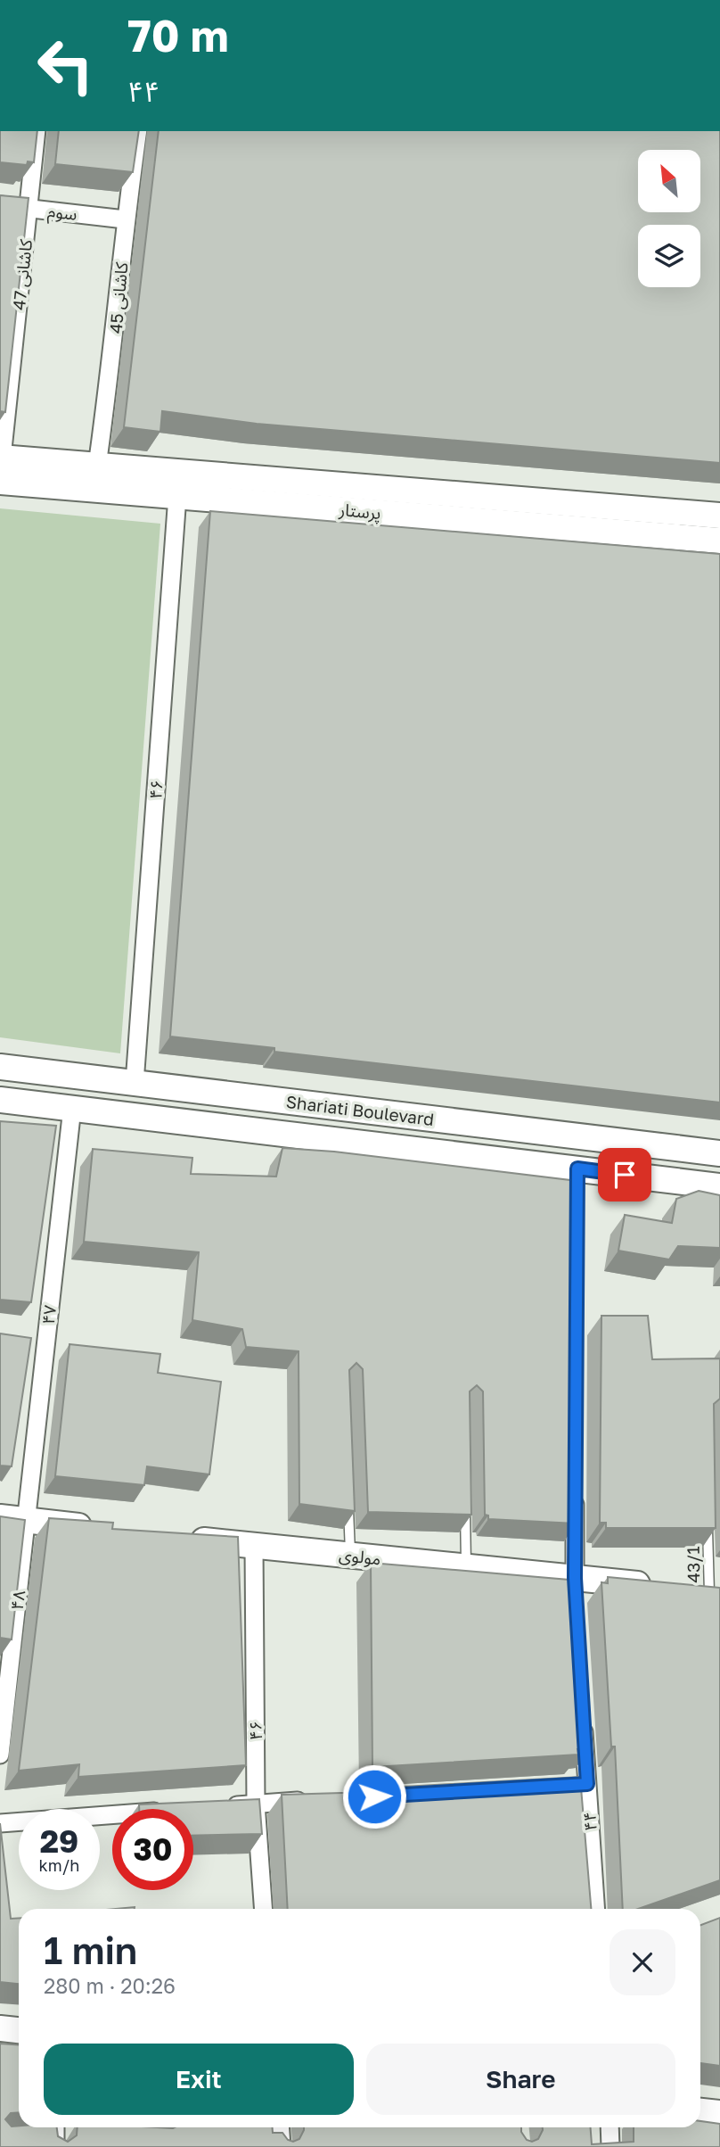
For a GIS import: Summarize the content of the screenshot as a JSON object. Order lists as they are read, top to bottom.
{
  "streets": {
    "main road": ["پرستار", "Shariati Boulevard", "مولوی"],
    "street": [
      "سوم",
      "کاشانی 47",
      "کاشانی 45",
      "۴۶",
      "۴۷",
      "۴۸",
      "۴۴"
    ],
    "lane": ["43/1"]
  },
  "crossings": [
    ["سوم", "کاشانی 47"],
    ["سوم", "کاشانی 45"],
    ["کاشانی 47", "پرستار"],
    ["کاشانی 45", "پرستار"],
    ["پرستار", "۴۶"],
    ["۴۶", "Shariati Boulevard"],
    ["۴۶", "مولوی"],
    ["Shariati Boulevard", "۴۷"],
    ["۴۷", "۴۸"],
    ["مولوی", "43/1"]
  ],
  "north": "top left",
  "page": {
    "turn": ["70 m", "۴۴"],
    "speed": "29 km/h",
    "limit": "30",
    "heading": ["1 min", "280 m · 20:26"],
    "buttons": ["Exit", "Share"]
  }
}
